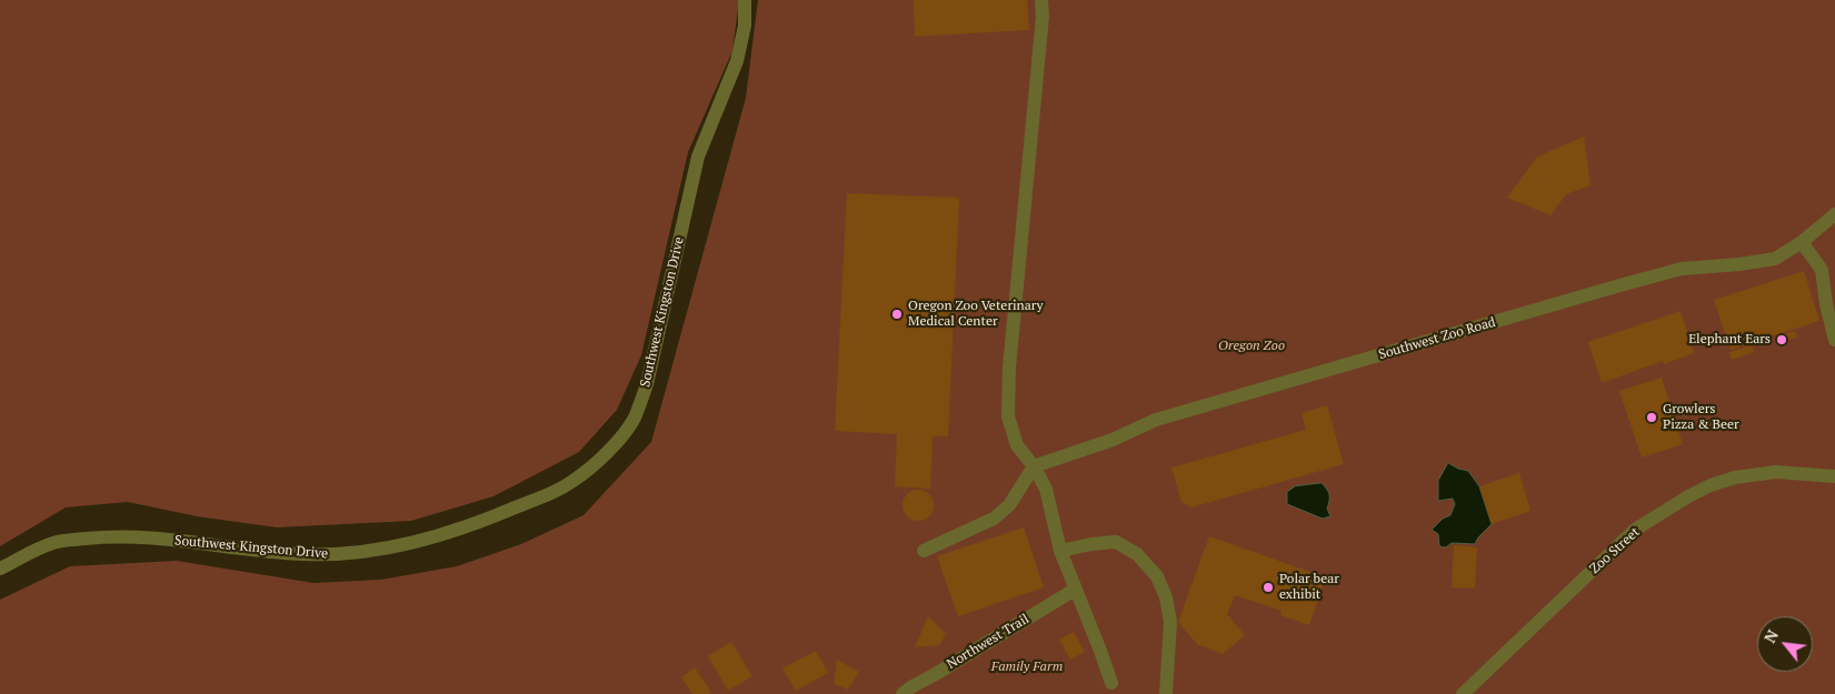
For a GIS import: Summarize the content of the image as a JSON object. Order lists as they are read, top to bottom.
{
  "streets": {
    "street": [
      "Southwest Kingston Drive",
      "Southwest Zoo Road",
      "Zoo Street",
      "Northwest Trail"
    ]
  },
  "parks": ["Oregon Zoo", "Family Farm"],
  "places": [
    "Oregon Zoo Veterinary Medical Center",
    "Elephant Ears",
    "Growlers Pizza & Beer",
    "Polar bear exhibit"
  ],
  "north": "top left"
}
